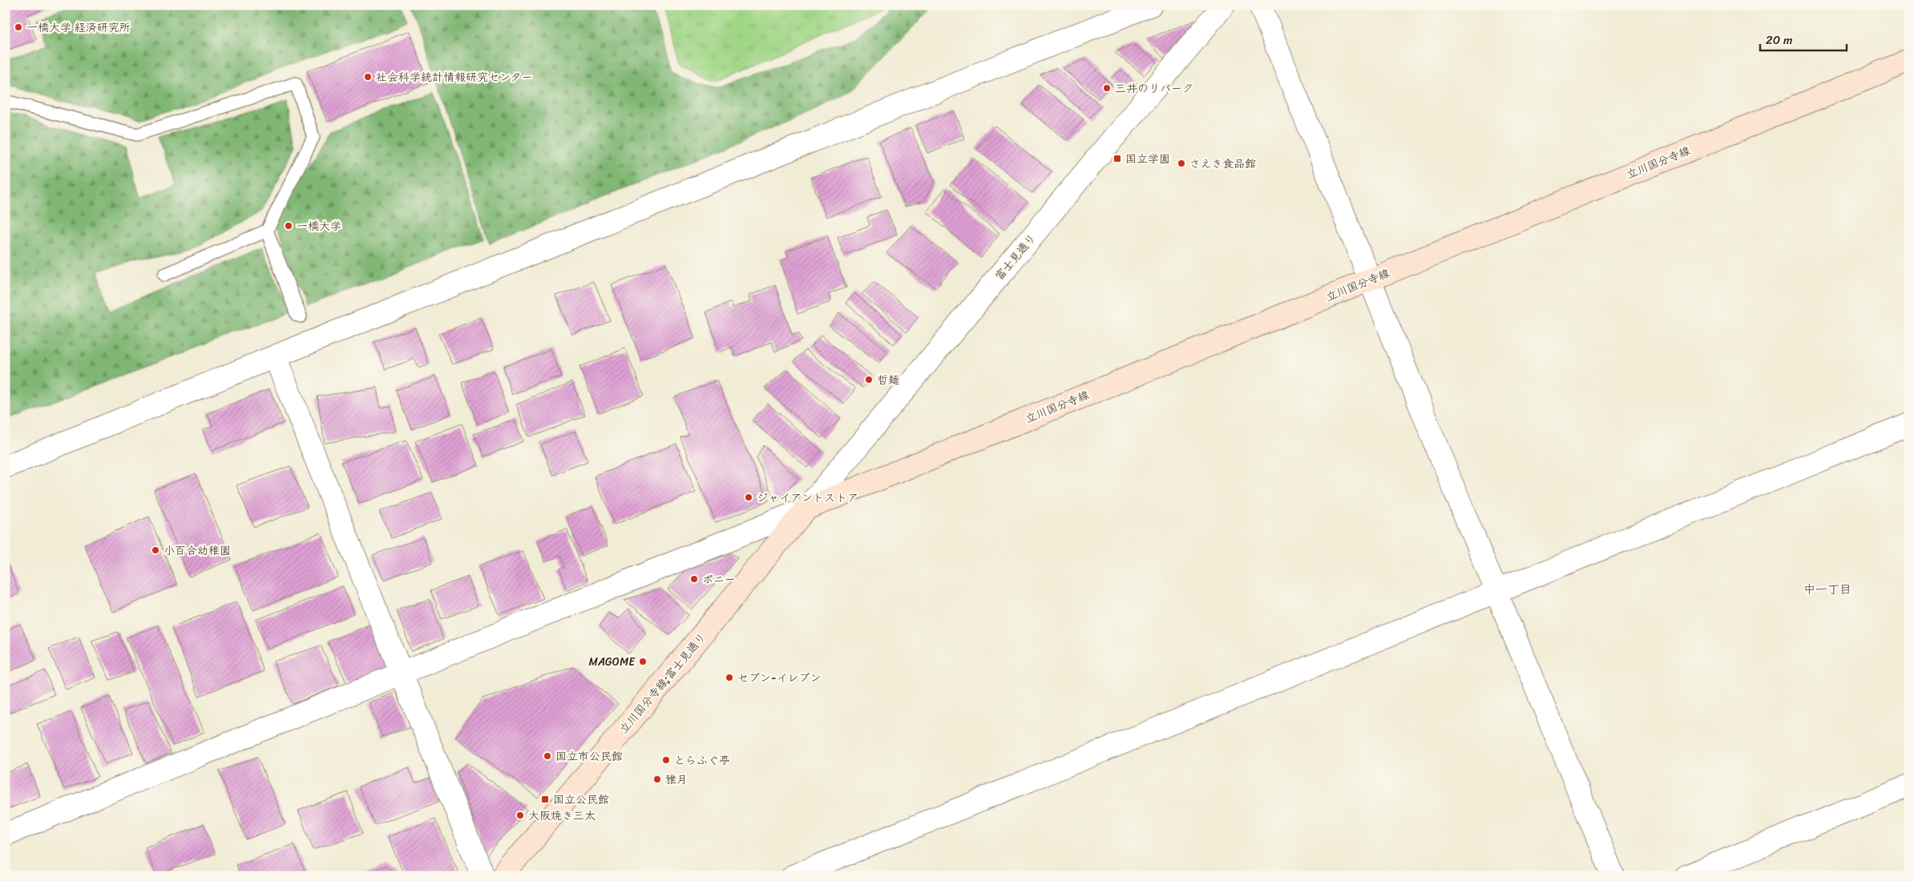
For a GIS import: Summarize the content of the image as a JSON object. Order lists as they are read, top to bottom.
{
  "streets": {
    "main road": ["立川国分寺線", "立川国分寺線;富士見通り"],
    "street": ["富士見通り"]
  },
  "crossings": [
    ["立川国分寺線", "富士見通り"],
    ["立川国分寺線", "立川国分寺線;富士見通り"],
    ["富士見通り", "立川国分寺線;富士見通り"]
  ],
  "districts": ["中一丁目"],
  "places": {
    "other": [
      "一橋大学 経済研究所",
      "社会科学統計情報研究センター",
      "三井のリパーク",
      "さえき食品館",
      "一橋大学",
      "哲麺",
      "ジャイアントストア",
      "小百合幼稚園",
      "ポニー",
      "MAGOME",
      "セブン-イレブン",
      "国立市公民館",
      "とらふぐ亭",
      "雅月",
      "大阪焼き三太"
    ],
    "transit": ["国立学園", "国立公民館"]
  },
  "scale_bar": "20 m"
}
